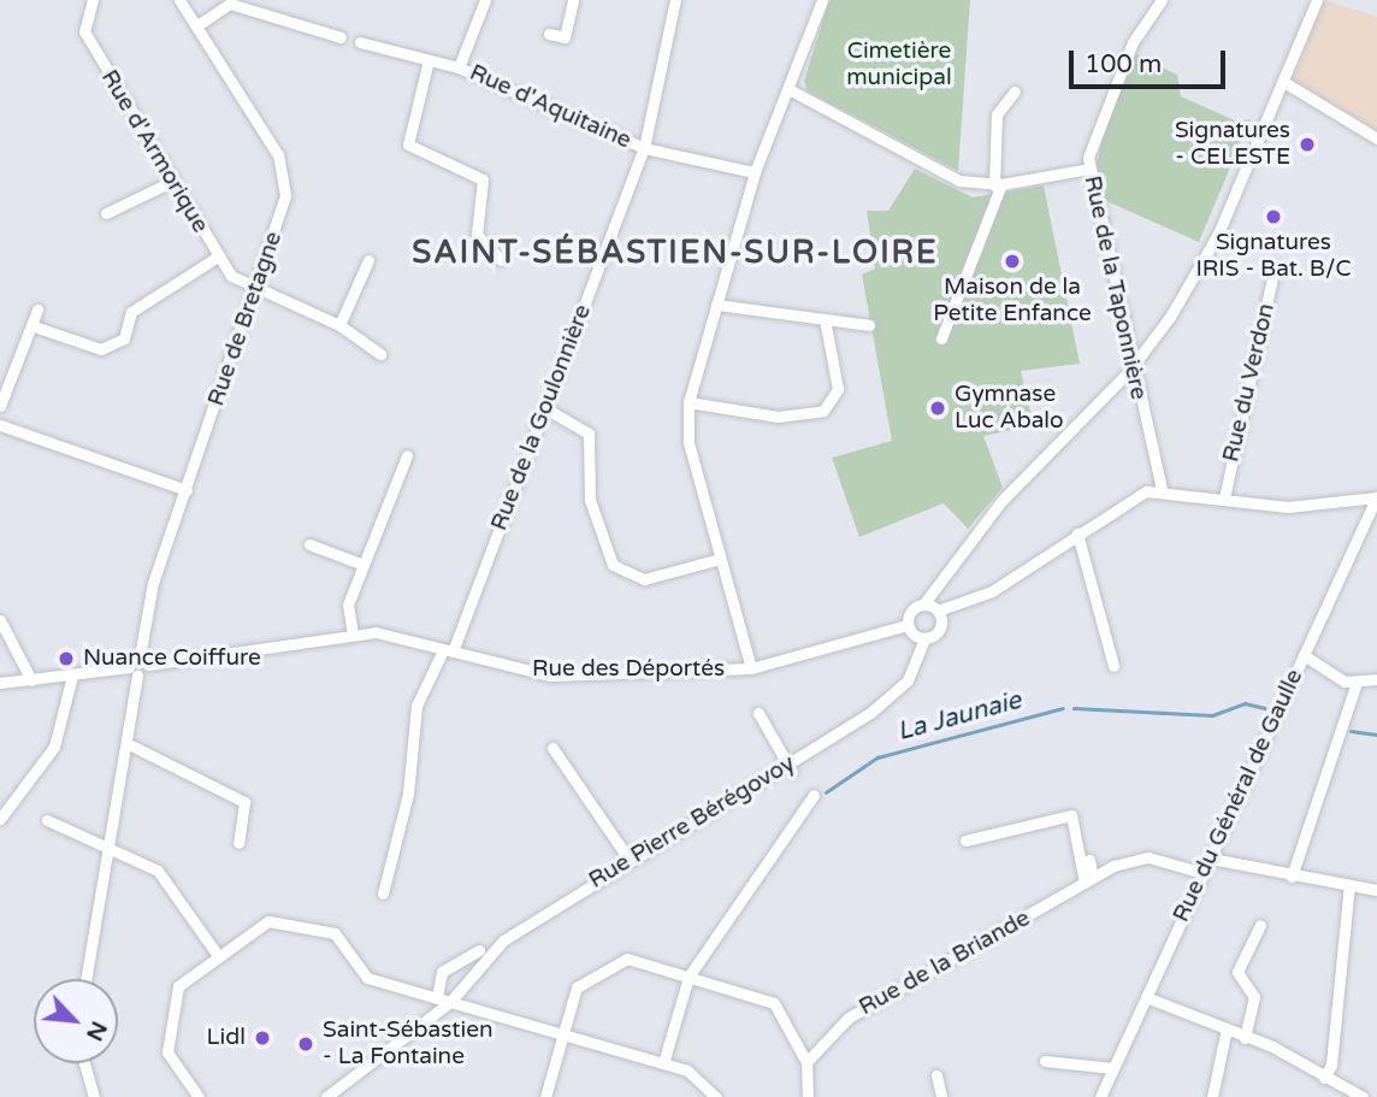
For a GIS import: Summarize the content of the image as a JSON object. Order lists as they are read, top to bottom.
{
  "streets": {
    "street": [
      "Rue d'Aquitaine",
      "Rue d'Armorique",
      "Rue de la Taponnière",
      "Rue de Bretagne",
      "Rue du Verdon",
      "Rue de la Goulonnière",
      "Rue des Déportés",
      "Rue du Général de Gaulle",
      "Rue Pierre Bérégovoy",
      "Rue de la Briande"
    ]
  },
  "crossings": [
    ["Rue d'Aquitaine", "Rue de la Goulonnière"],
    ["Rue d'Armorique", "Rue de Bretagne"],
    ["Rue de Bretagne", "Rue des Déportés"],
    ["Rue de la Goulonnière", "Rue des Déportés"],
    ["Rue du Général de Gaulle", "Rue de la Briande"]
  ],
  "districts": ["SAINT-SÉBASTIEN-SUR-LOIRE"],
  "water": ["La Jaunaie"],
  "parks": ["Cimetière municipal"],
  "places": [
    "Signatures - CELESTE",
    "Signatures IRIS - Bat. B/C",
    "Maison de la Petite Enfance",
    "Gymnase Luc Abalo",
    "Nuance Coiffure",
    "Lidl",
    "Saint-Sébastien - La Fontaine"
  ],
  "scale_bar": "100 m",
  "north": "bottom right"
}
